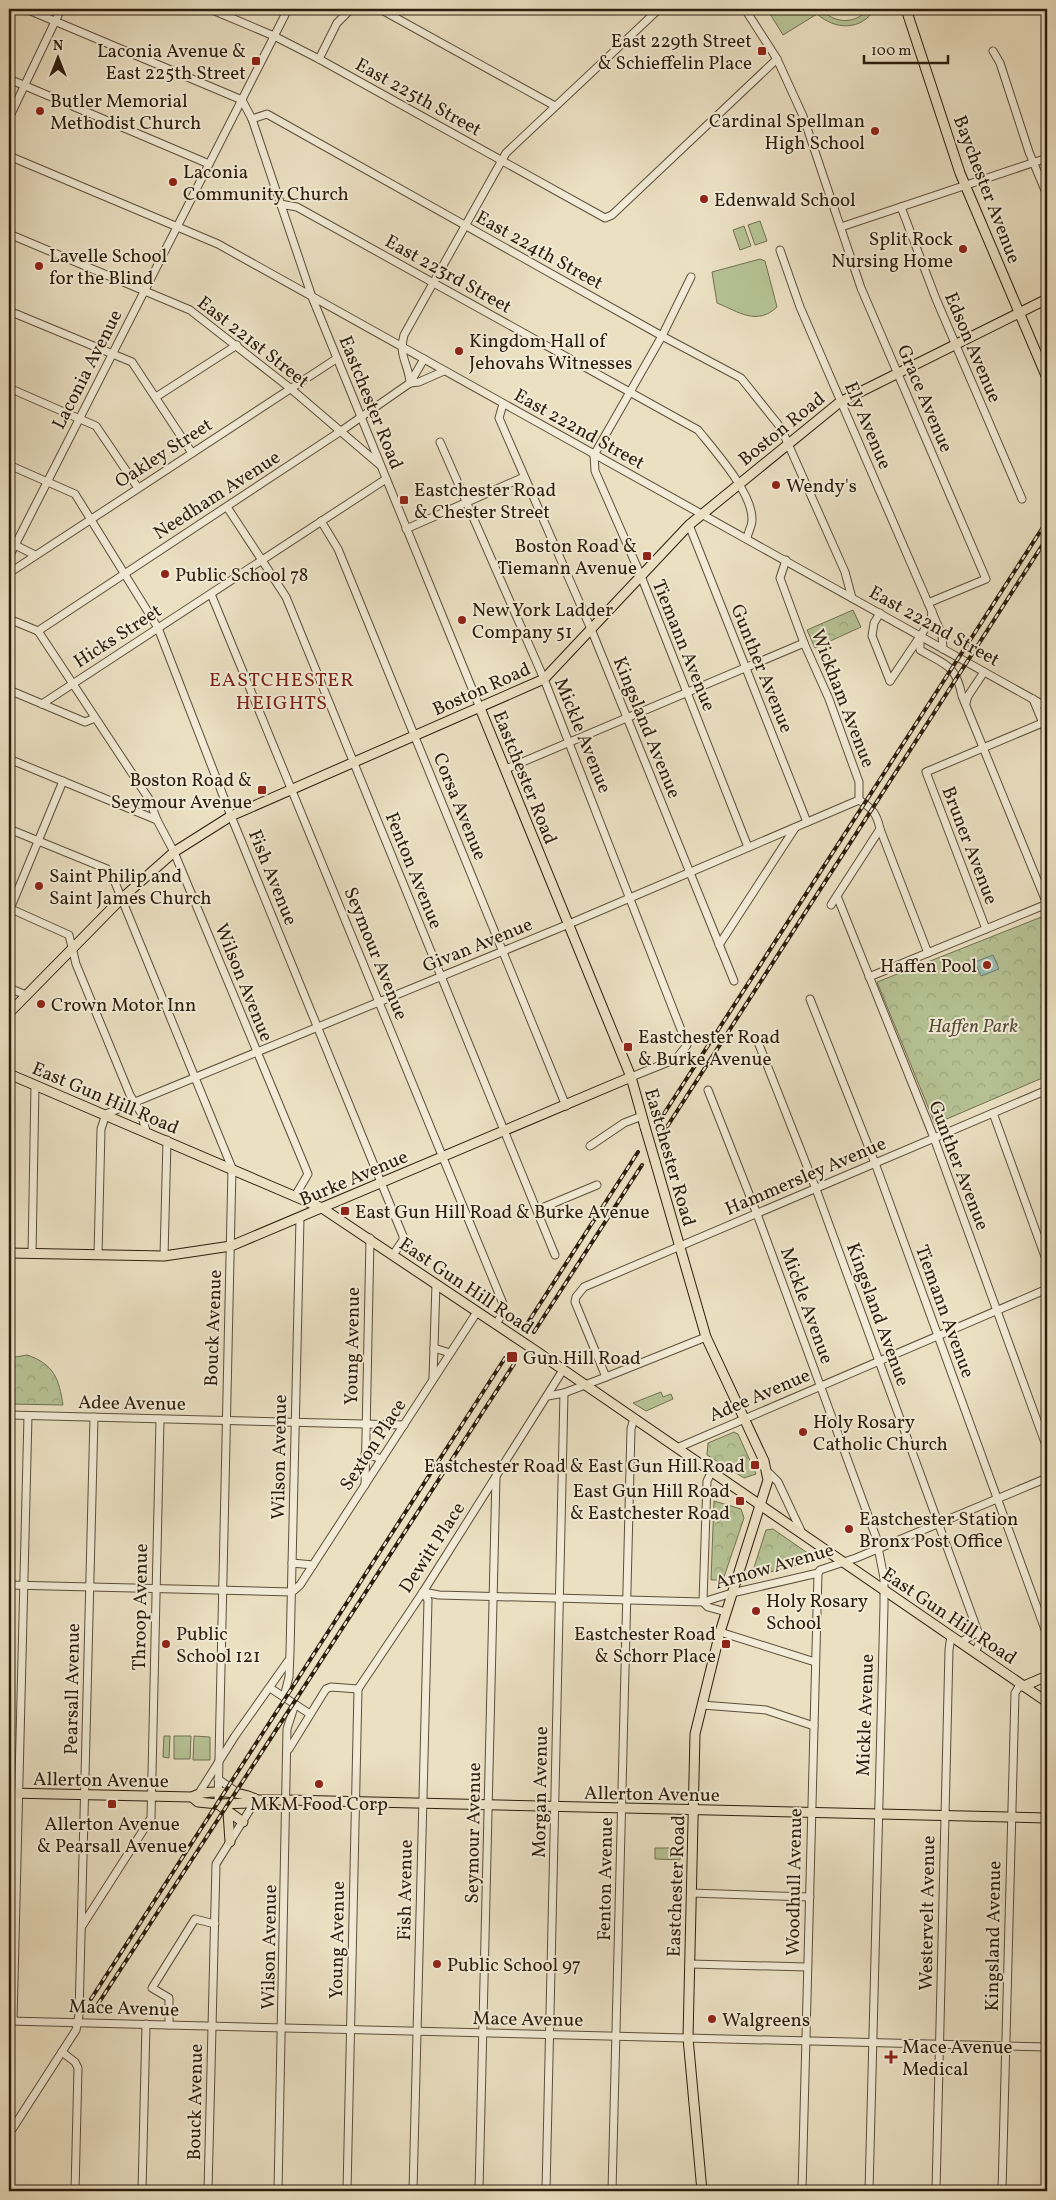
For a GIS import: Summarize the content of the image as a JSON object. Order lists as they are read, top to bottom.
{
  "streets": {
    "main road": [
      "Baychester Avenue",
      "Eastchester Road",
      "Boston Road",
      "East Gun Hill Road",
      "Burke Avenue",
      "Allerton Avenue"
    ],
    "street": [
      "East 225th Street",
      "East 224th Street",
      "East 223rd Street",
      "East 221st Street",
      "Edson Avenue",
      "Laconia Avenue",
      "Grace Avenue",
      "Ely Avenue",
      "East 222nd Street",
      "Oakley Street",
      "Needham Avenue",
      "Hicks Street",
      "Tiemann Avenue",
      "Gunther Avenue",
      "Wickham Avenue",
      "Kingsland Avenue",
      "Mickle Avenue",
      "Corsa Avenue",
      "Bruner Avenue",
      "Fenton Avenue",
      "Fish Avenue",
      "Givan Avenue",
      "Seymour Avenue",
      "Wilson Avenue",
      "Hammersley Avenue",
      "Bouck Avenue",
      "Young Avenue",
      "Adee Avenue",
      "Sexton Place",
      "Dewitt Place",
      "Arnow Avenue",
      "Throop Avenue",
      "Pearsall Avenue",
      "Morgan Avenue",
      "Woodhull Avenue",
      "Westervelt Avenue",
      "Mace Avenue"
    ]
  },
  "crossings": [
    ["East 225th Street", "Laconia Avenue"],
    ["Baychester Avenue", "Boston Road"],
    ["East 224th Street", "Eastchester Road"],
    ["East 224th Street", "Boston Road"],
    ["East 223rd Street", "Eastchester Road"],
    ["East 223rd Street", "Boston Road"],
    ["East 221st Street", "Laconia Avenue"],
    ["East 221st Street", "Eastchester Road"],
    ["East 221st Street", "Oakley Street"],
    ["East 221st Street", "Needham Avenue"],
    ["Edson Avenue", "Boston Road"],
    ["Laconia Avenue", "Eastchester Road"],
    ["Laconia Avenue", "East 222nd Street"],
    ["Laconia Avenue", "Fish Avenue"],
    ["Grace Avenue", "Ely Avenue"],
    ["Grace Avenue", "Boston Road"],
    ["Eastchester Road", "East 222nd Street"],
    ["Eastchester Road", "Boston Road"],
    ["Eastchester Road", "Oakley Street"],
    ["Eastchester Road", "Needham Avenue"],
    ["Eastchester Road", "Hicks Street"],
    ["Eastchester Road", "Givan Avenue"],
    ["Eastchester Road", "East Gun Hill Road"],
    ["Eastchester Road", "Hammersley Avenue"],
    ["Eastchester Road", "Burke Avenue"],
    ["Eastchester Road", "Adee Avenue"],
    ["Eastchester Road", "Arnow Avenue"],
    ["Eastchester Road", "Allerton Avenue"],
    ["Eastchester Road", "Mace Avenue"],
    ["Ely Avenue", "East 222nd Street"],
    ["Ely Avenue", "Boston Road"],
    ["East 222nd Street", "Boston Road"],
    ["East 222nd Street", "Needham Avenue"],
    ["East 222nd Street", "Tiemann Avenue"],
    ["East 222nd Street", "Wickham Avenue"],
    ["East 222nd Street", "Kingsland Avenue"],
    ["Boston Road", "Tiemann Avenue"],
    ["Boston Road", "Gunther Avenue"],
    ["Boston Road", "Kingsland Avenue"],
    ["Boston Road", "Mickle Avenue"],
    ["Boston Road", "Corsa Avenue"],
    ["Boston Road", "Fenton Avenue"],
    ["Boston Road", "Fish Avenue"],
    ["Boston Road", "Seymour Avenue"],
    ["Boston Road", "Wilson Avenue"],
    ["Boston Road", "Bouck Avenue"],
    ["Oakley Street", "Fish Avenue"],
    ["Needham Avenue", "Fenton Avenue"],
    ["Needham Avenue", "Fish Avenue"],
    ["Needham Avenue", "Wilson Avenue"],
    ["Hicks Street", "Corsa Avenue"],
    ["Hicks Street", "Fenton Avenue"],
    ["Hicks Street", "Fish Avenue"],
    ["Hicks Street", "Seymour Avenue"],
    ["Hicks Street", "Wilson Avenue"],
    ["Tiemann Avenue", "Givan Avenue"],
    ["Tiemann Avenue", "Hammersley Avenue"],
    ["Tiemann Avenue", "Adee Avenue"],
    ["Tiemann Avenue", "Arnow Avenue"],
    ["Gunther Avenue", "Givan Avenue"],
    ["Gunther Avenue", "Hammersley Avenue"],
    ["Gunther Avenue", "Adee Avenue"],
    ["Wickham Avenue", "Givan Avenue"],
    ["Kingsland Avenue", "Givan Avenue"],
    ["Kingsland Avenue", "East Gun Hill Road"],
    ["Kingsland Avenue", "Hammersley Avenue"],
    ["Kingsland Avenue", "Adee Avenue"],
    ["Kingsland Avenue", "Arnow Avenue"],
    ["Kingsland Avenue", "Allerton Avenue"],
    ["Kingsland Avenue", "Mace Avenue"],
    ["Mickle Avenue", "Givan Avenue"],
    ["Mickle Avenue", "East Gun Hill Road"],
    ["Mickle Avenue", "Hammersley Avenue"],
    ["Mickle Avenue", "Burke Avenue"],
    ["Mickle Avenue", "Adee Avenue"],
    ["Mickle Avenue", "Arnow Avenue"],
    ["Mickle Avenue", "Allerton Avenue"],
    ["Mickle Avenue", "Mace Avenue"],
    ["Corsa Avenue", "Givan Avenue"],
    ["Corsa Avenue", "Burke Avenue"],
    ["Fenton Avenue", "Givan Avenue"],
    ["Fenton Avenue", "East Gun Hill Road"],
    ["Fenton Avenue", "Burke Avenue"],
    ["Fenton Avenue", "Arnow Avenue"],
    ["Fenton Avenue", "Allerton Avenue"],
    ["Fenton Avenue", "Mace Avenue"],
    ["Fish Avenue", "Givan Avenue"],
    ["Fish Avenue", "East Gun Hill Road"],
    ["Fish Avenue", "Burke Avenue"],
    ["Fish Avenue", "Dewitt Place"],
    ["Fish Avenue", "Arnow Avenue"],
    ["Fish Avenue", "Allerton Avenue"],
    ["Fish Avenue", "Mace Avenue"],
    ["Givan Avenue", "Seymour Avenue"],
    ["Givan Avenue", "Wilson Avenue"],
    ["Givan Avenue", "East Gun Hill Road"],
    ["Givan Avenue", "Bouck Avenue"],
    ["Seymour Avenue", "East Gun Hill Road"],
    ["Seymour Avenue", "Burke Avenue"],
    ["Seymour Avenue", "Dewitt Place"],
    ["Seymour Avenue", "Arnow Avenue"],
    ["Seymour Avenue", "Allerton Avenue"],
    ["Seymour Avenue", "Mace Avenue"],
    ["Wilson Avenue", "East Gun Hill Road"],
    ["Wilson Avenue", "Burke Avenue"],
    ["Wilson Avenue", "Adee Avenue"],
    ["Wilson Avenue", "Sexton Place"],
    ["Wilson Avenue", "Allerton Avenue"],
    ["Wilson Avenue", "Mace Avenue"],
    ["East Gun Hill Road", "Burke Avenue"],
    ["East Gun Hill Road", "Bouck Avenue"],
    ["East Gun Hill Road", "Young Avenue"],
    ["East Gun Hill Road", "Adee Avenue"],
    ["East Gun Hill Road", "Sexton Place"],
    ["East Gun Hill Road", "Dewitt Place"],
    ["East Gun Hill Road", "Arnow Avenue"],
    ["East Gun Hill Road", "Westervelt Avenue"],
    ["Burke Avenue", "Bouck Avenue"],
    ["Bouck Avenue", "Adee Avenue"],
    ["Bouck Avenue", "Allerton Avenue"],
    ["Bouck Avenue", "Mace Avenue"],
    ["Young Avenue", "Adee Avenue"],
    ["Young Avenue", "Sexton Place"],
    ["Young Avenue", "Dewitt Place"],
    ["Young Avenue", "Allerton Avenue"],
    ["Young Avenue", "Mace Avenue"],
    ["Adee Avenue", "Sexton Place"],
    ["Adee Avenue", "Throop Avenue"],
    ["Adee Avenue", "Pearsall Avenue"],
    ["Dewitt Place", "Arnow Avenue"],
    ["Arnow Avenue", "Morgan Avenue"],
    ["Arnow Avenue", "Woodhull Avenue"],
    ["Throop Avenue", "Pearsall Avenue"],
    ["Throop Avenue", "Allerton Avenue"],
    ["Pearsall Avenue", "Allerton Avenue"],
    ["Pearsall Avenue", "Mace Avenue"],
    ["Allerton Avenue", "Morgan Avenue"],
    ["Allerton Avenue", "Woodhull Avenue"],
    ["Allerton Avenue", "Westervelt Avenue"],
    ["Morgan Avenue", "Mace Avenue"],
    ["Woodhull Avenue", "Mace Avenue"],
    ["Westervelt Avenue", "Mace Avenue"]
  ],
  "districts": ["EASTCHESTER HEIGHTS"],
  "parks": ["Haffen Park"],
  "places": {
    "transit": [
      "East 229th Street & Schieffelin Place",
      "Laconia Avenue & East 225th Street",
      "Eastchester Road & Chester Street",
      "Boston Road & Tiemann Avenue",
      "Boston Road & Seymour Avenue",
      "Eastchester Road & Burke Avenue",
      "East Gun Hill Road & Burke Avenue",
      "Gun Hill Road",
      "Eastchester Road & East Gun Hill Road",
      "East Gun Hill Road & Eastchester Road",
      "Eastchester Road & Schorr Place",
      "Allerton Avenue & Pearsall Avenue"
    ],
    "other": [
      "Butler Memorial Methodist Church",
      "Cardinal Spellman High School",
      "Laconia Community Church",
      "Edenwald School",
      "Split Rock Nursing Home",
      "Lavelle School for the Blind",
      "Kingdom Hall of Jehovahs Witnesses",
      "Wendy's",
      "Public School 78",
      "New York Ladder Company 51",
      "Saint Philip and Saint James Church",
      "Haffen Pool",
      "Crown Motor Inn",
      "Holy Rosary Catholic Church",
      "Eastchester Station Bronx Post Office",
      "Holy Rosary School",
      "Public School 121",
      "MKM Food Corp",
      "Public School 97",
      "Walgreens"
    ],
    "health": ["Mace Avenue Medical"]
  },
  "scale_bar": "100 m",
  "north": "top"
}
